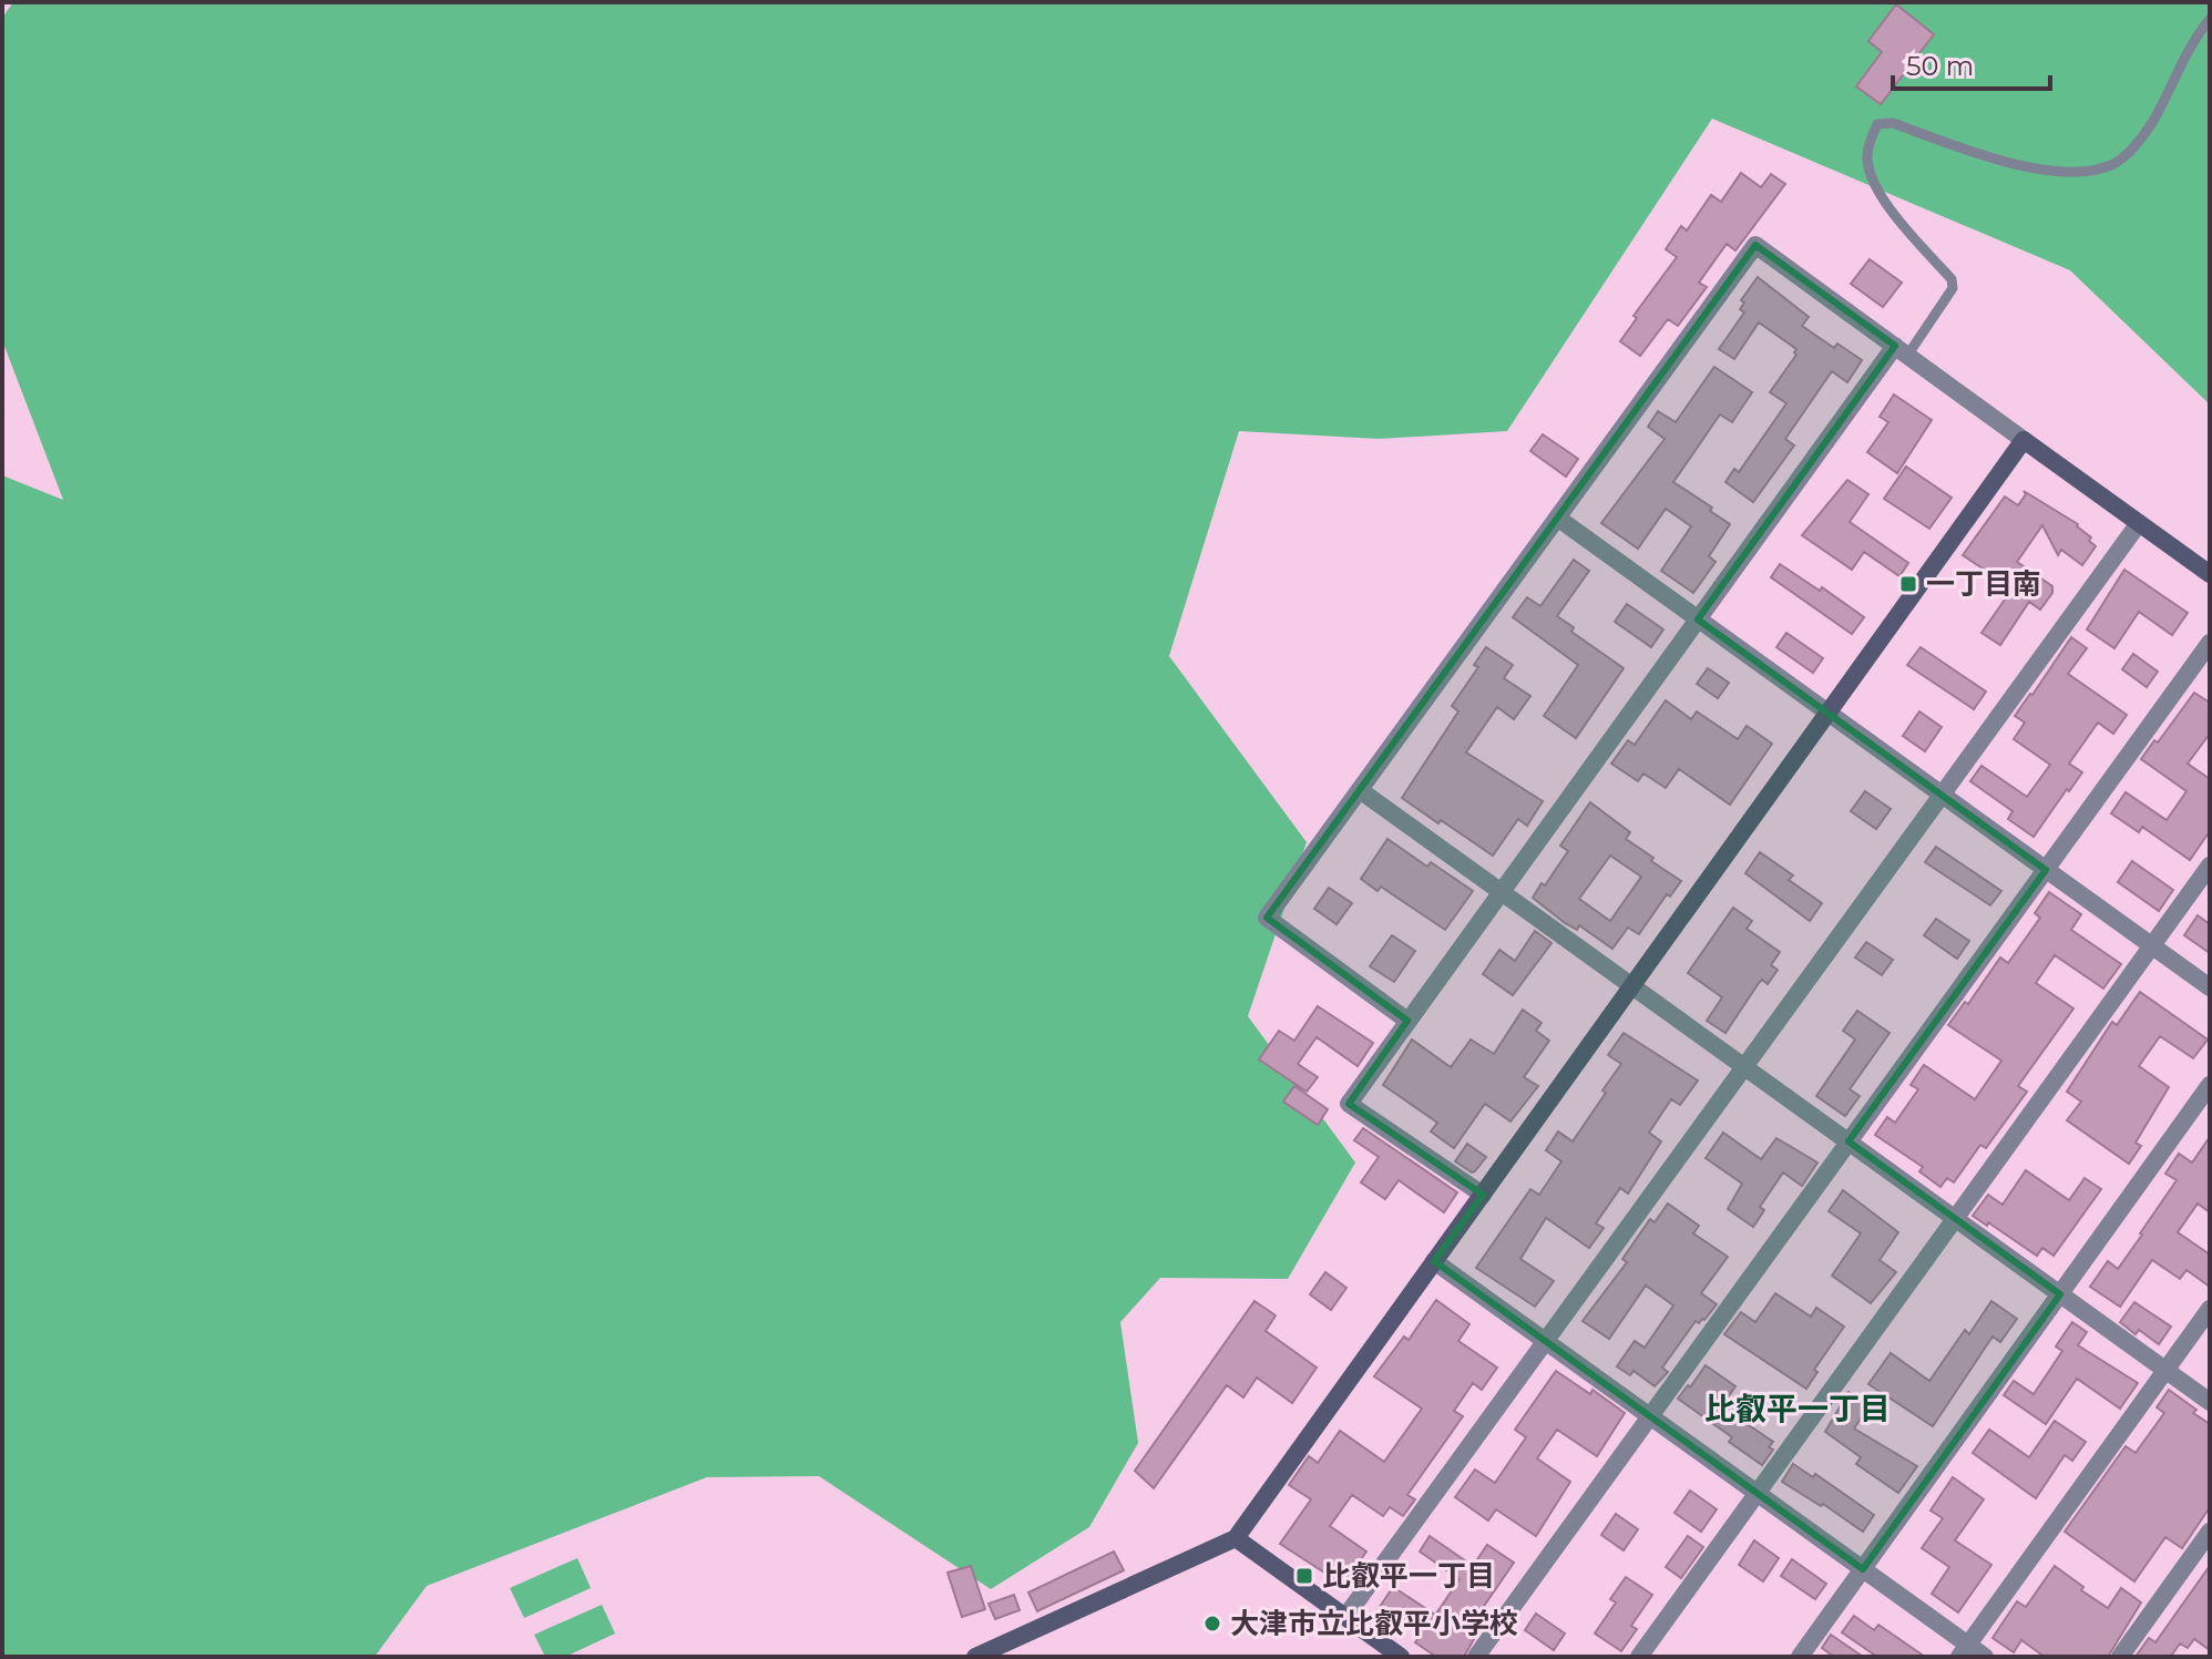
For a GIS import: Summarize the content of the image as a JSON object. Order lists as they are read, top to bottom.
{
  "districts": ["比叡平一丁目"],
  "places": {
    "transit": ["一丁目南", "比叡平一丁目"],
    "other": ["大津市立比叡平小学校"]
  },
  "scale_bar": "50 m"
}
